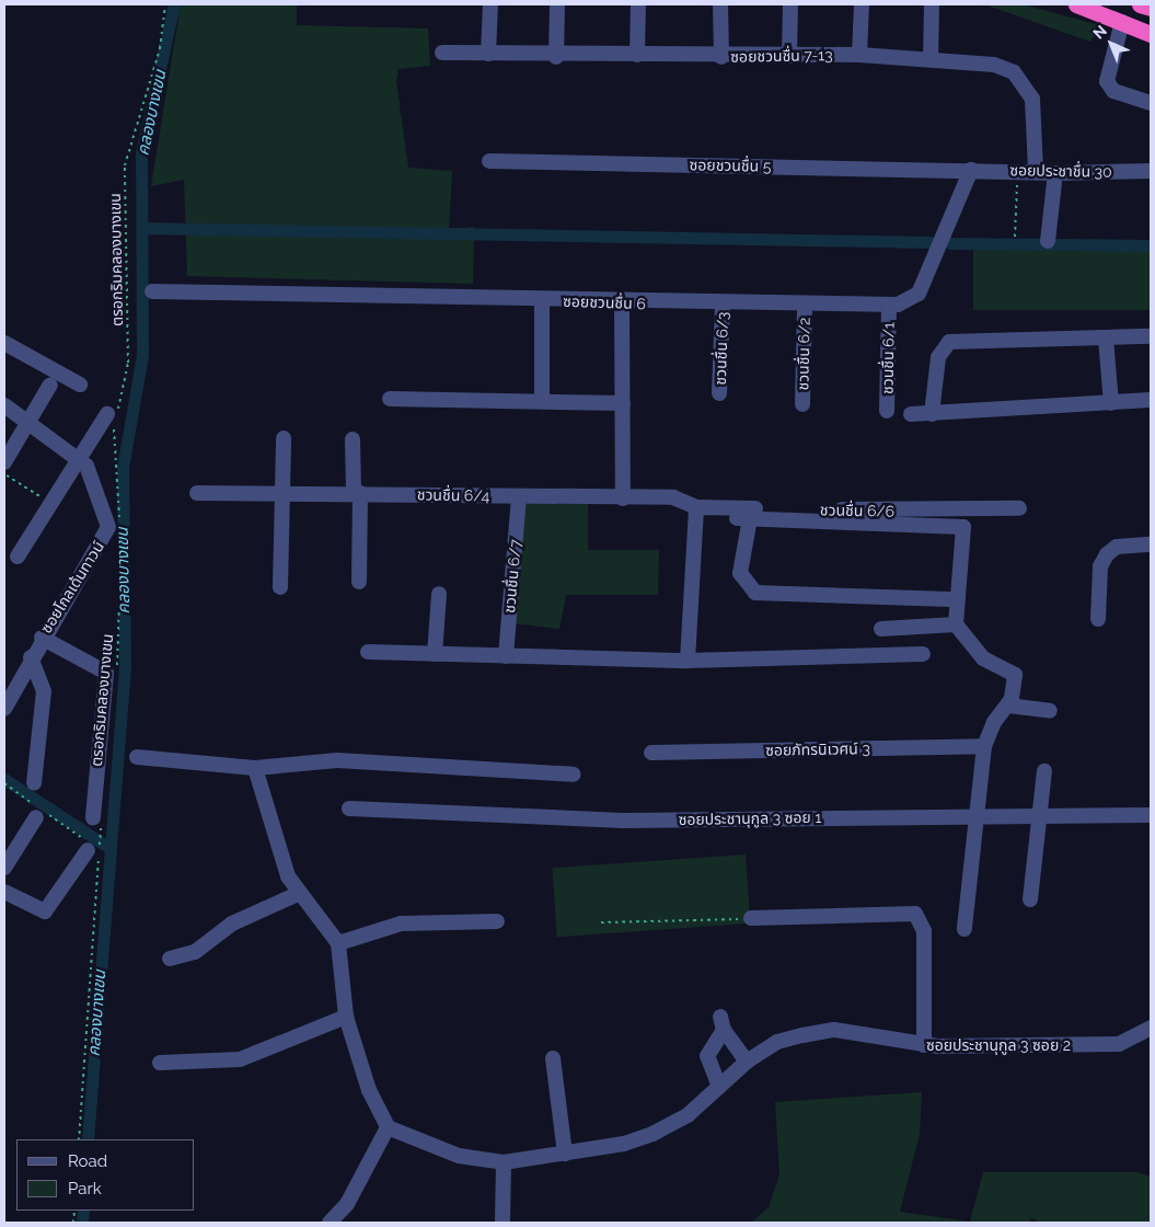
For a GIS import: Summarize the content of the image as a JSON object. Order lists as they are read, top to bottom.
{
  "streets": {
    "street": [
      "ซอยชวนชื่น 7-13",
      "ซอยชวนชื่น 5",
      "ซอยประชาชื่น 30",
      "ซอยชวนชื่น 6",
      "ชวนชื่น 6/3",
      "ชวนชื่น 6/2",
      "ชวนชื่น 6/1",
      "ชวนชื่น 6/4",
      "ชวนชื่น 6/6",
      "ชวนชื่น 6/7",
      "ซอยโกลเด้นทาวน์",
      "ซอยภัทรนิเวศน์ 3",
      "ซอยประชานุกูล 3 ซอย 1",
      "ซอยประชานุกูล 3 ซอย 2"
    ],
    "path": ["ตรอกริมคลองบางเขน"]
  },
  "crossings": [
    ["ซอยชวนชื่น 7-13", "ซอยประชาชื่น 30"],
    ["ซอยชวนชื่น 5", "ซอยประชาชื่น 30"],
    ["ซอยชวนชื่น 5", "ซอยชวนชื่น 6"],
    ["ซอยประชาชื่น 30", "ซอยชวนชื่น 6"],
    ["ซอยชวนชื่น 6", "ชวนชื่น 6/3"],
    ["ซอยชวนชื่น 6", "ชวนชื่น 6/2"],
    ["ซอยชวนชื่น 6", "ชวนชื่น 6/1"],
    ["ชวนชื่น 6/4", "ชวนชื่น 6/6"],
    ["ชวนชื่น 6/4", "ชวนชื่น 6/7"]
  ],
  "water": ["คลองบางเขน"],
  "legend": ["Road", "Park"],
  "north": "top left"
}
